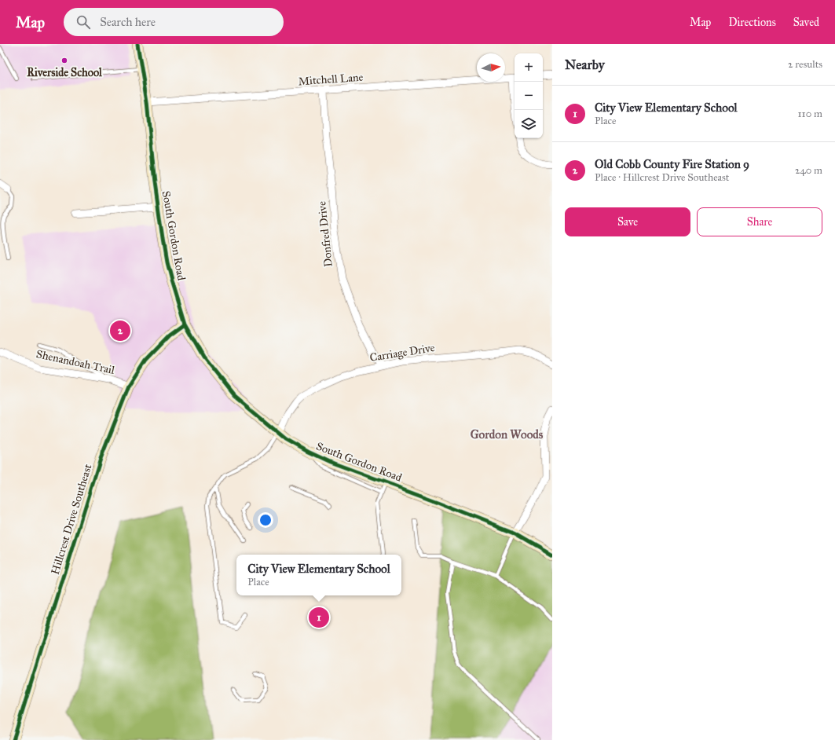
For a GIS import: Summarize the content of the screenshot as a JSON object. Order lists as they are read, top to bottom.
{
  "streets": {
    "street": [
      "Mitchell Lane",
      "Donfred Drive",
      "South Gordon Road",
      "Carriage Drive",
      "Shenandoah Trail",
      "Hillcrest Drive Southeast"
    ]
  },
  "crossings": [
    ["Mitchell Lane", "Donfred Drive"],
    ["Mitchell Lane", "South Gordon Road"],
    ["Donfred Drive", "Carriage Drive"],
    ["South Gordon Road", "Carriage Drive"],
    ["South Gordon Road", "Hillcrest Drive Southeast"],
    ["Shenandoah Trail", "Hillcrest Drive Southeast"]
  ],
  "districts": ["Gordon Woods"],
  "places": ["Riverside School"],
  "north": "right",
  "page": {
    "header": "Map",
    "search": "Search here",
    "nav": ["Map", "Directions", "Saved"],
    "heading": ["Nearby", "2 results"],
    "map_buttons": ["+", "−"],
    "list": [
      {
        "mark": "1",
        "name": "City View Elementary School",
        "note": "Place",
        "value": "110 m"
      },
      {
        "mark": "2",
        "name": "Old Cobb County Fire Station 9",
        "note": "Place · Hillcrest Drive Southeast",
        "value": "240 m"
      }
    ],
    "buttons": ["Save", "Share"],
    "pins": ["2", "1"],
    "popup": ["City View Elementary School", "Place"]
  }
}
